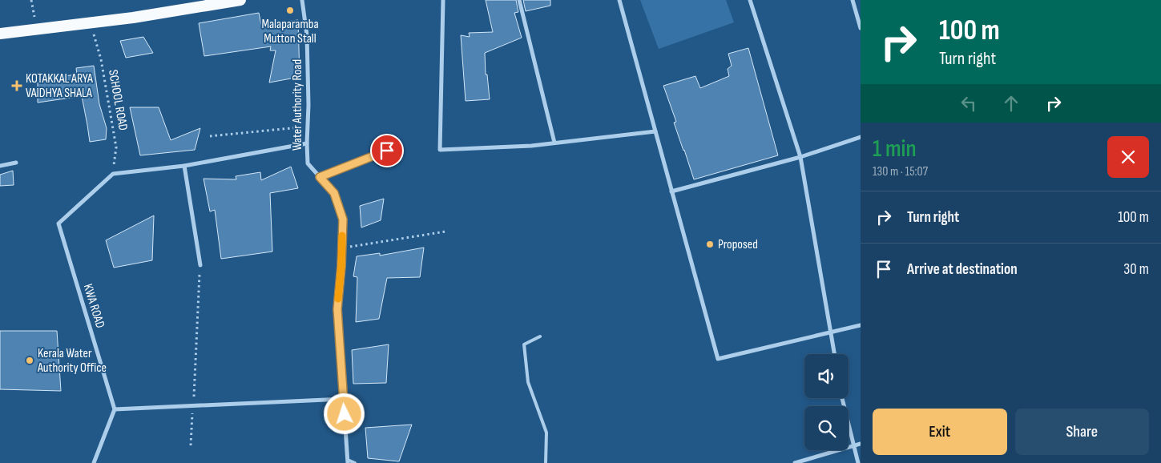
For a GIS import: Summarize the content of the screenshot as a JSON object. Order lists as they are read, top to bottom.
{
  "streets": {
    "street": ["Water Authority Road", "KWA ROAD"],
    "path": ["SCHOOL ROAD"]
  },
  "crossings": [
    ["SCHOOL ROAD", "KWA ROAD"]
  ],
  "places": {
    "other": ["Malaparamba Mutton Stall", "Proposed", "Kerala Water Authority Office"],
    "health": ["KOTAKKAL ARYA VAIDHYA SHALA"]
  },
  "page": {
    "turn": ["100 m", "Turn right"],
    "heading": ["1 min", "130 m · 15:07"],
    "list": [
      {
        "name": "Turn right",
        "value": "100 m"
      },
      {
        "name": "Arrive at destination",
        "value": "30 m"
      }
    ],
    "buttons": ["Exit", "Share"]
  }
}
